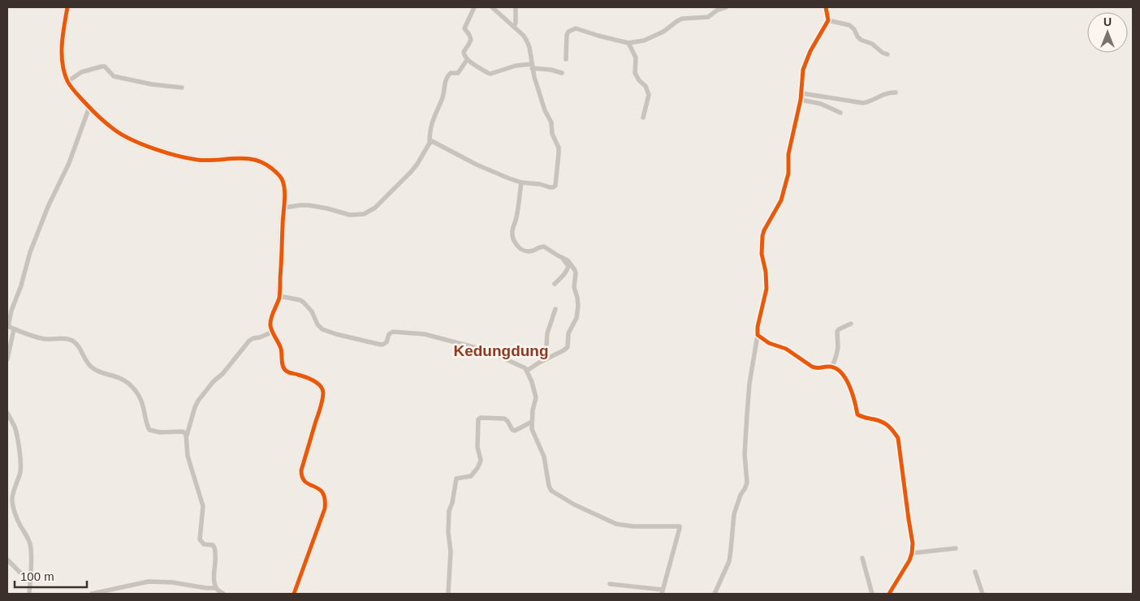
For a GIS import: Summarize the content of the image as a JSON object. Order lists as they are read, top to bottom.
{
  "districts": ["Kedungdung"],
  "scale_bar": "100 m",
  "north": "top"
}
